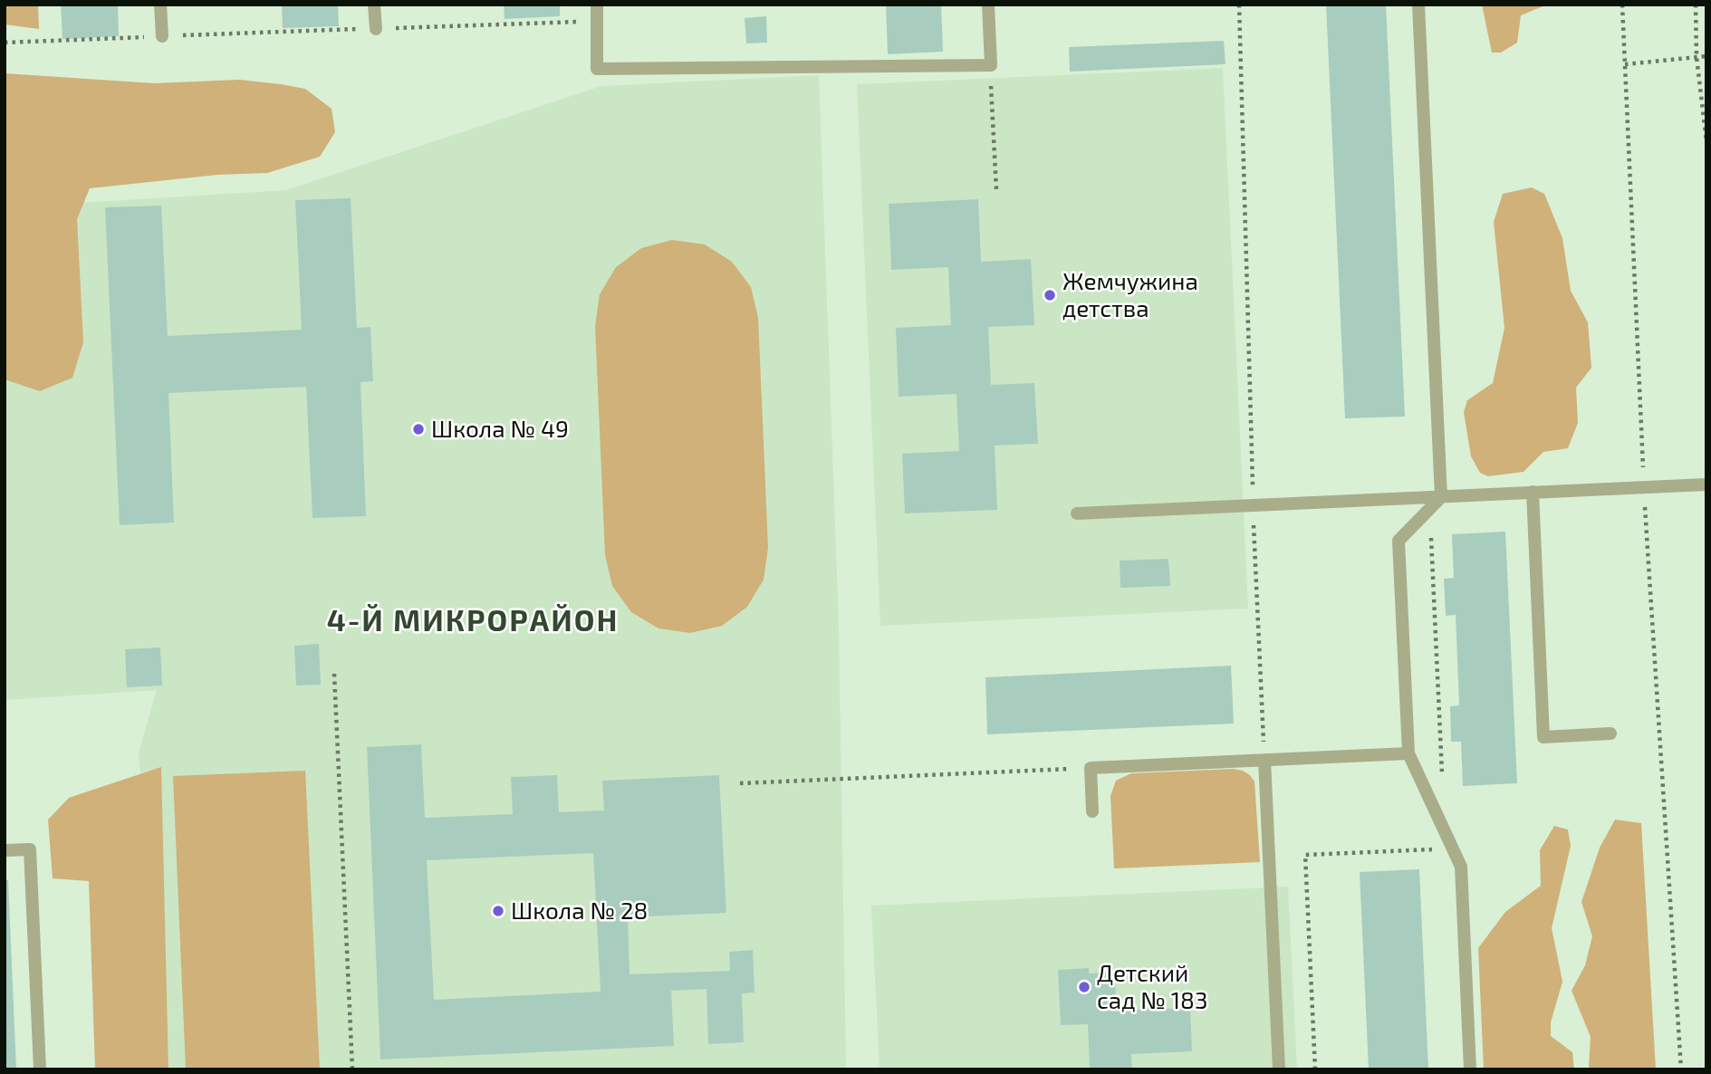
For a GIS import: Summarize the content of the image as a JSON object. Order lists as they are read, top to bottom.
{
  "districts": ["4-Й МИКРОРАЙОН"],
  "places": [
    "Жемчужина детства",
    "Школа № 49",
    "Школа № 28",
    "Детский сад № 183"
  ]
}
